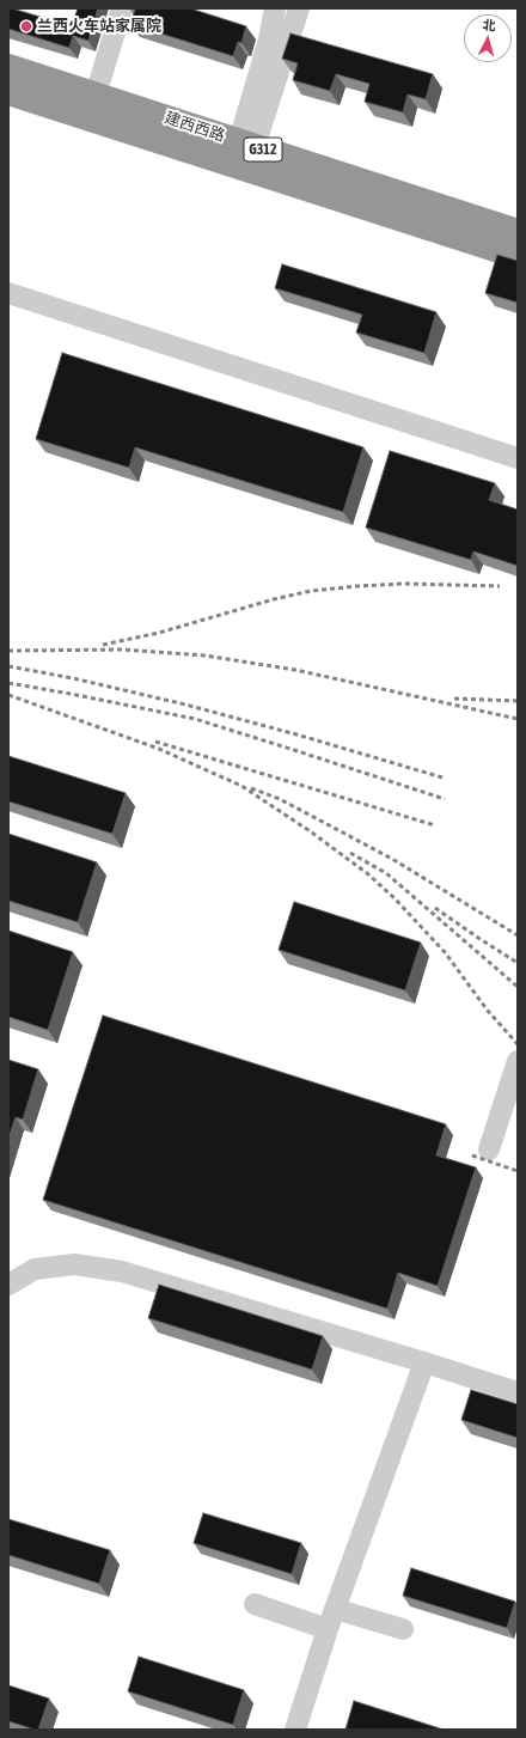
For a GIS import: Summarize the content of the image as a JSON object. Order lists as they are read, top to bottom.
{
  "streets": {
    "highway": ["建西西路", "G312"]
  },
  "places": ["兰西火车站家属院"],
  "north": "top"
}
